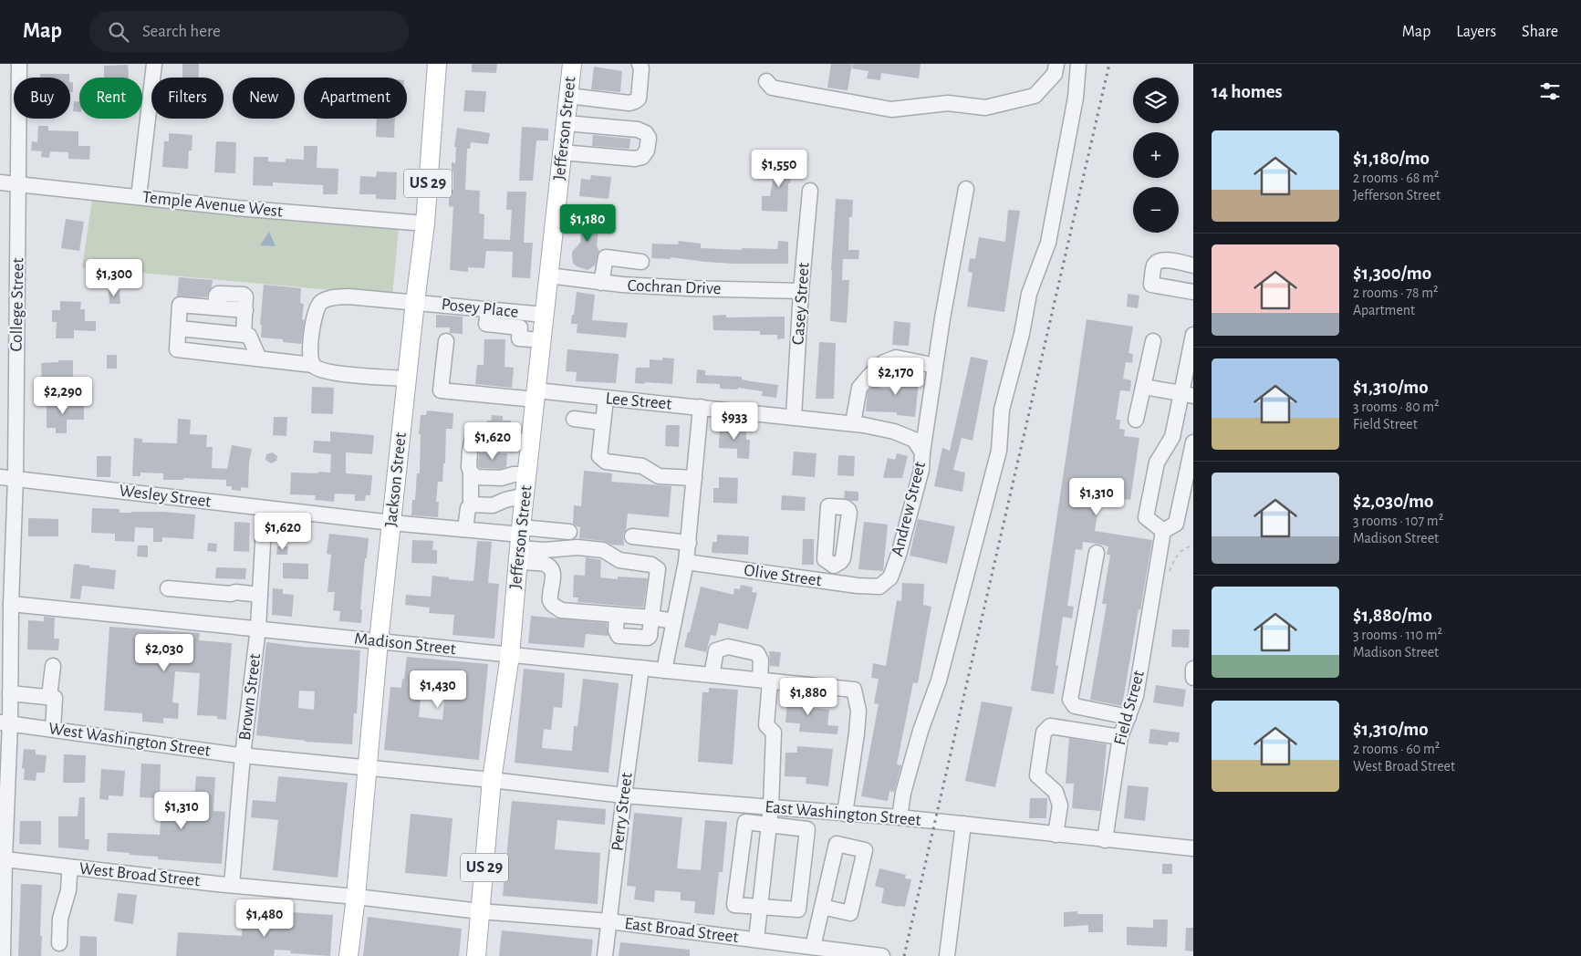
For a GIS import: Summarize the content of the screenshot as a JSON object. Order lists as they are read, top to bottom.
{
  "streets": {
    "main road": ["Jefferson Street", "US 29", "Jackson Street"],
    "street": [
      "Temple Avenue West",
      "Cochran Drive",
      "Casey Street",
      "College Street",
      "Posey Place",
      "Lee Street",
      "Wesley Street",
      "Andrew Street",
      "Olive Street",
      "Madison Street",
      "Brown Street",
      "Field Street",
      "West Washington Street",
      "Perry Street",
      "East Washington Street",
      "West Broad Street",
      "East Broad Street"
    ]
  },
  "crossings": [
    ["Jefferson Street", "Cochran Drive"],
    ["Jefferson Street", "Posey Place"],
    ["Jefferson Street", "Lee Street"],
    ["Jefferson Street", "Wesley Street"],
    ["Jefferson Street", "Madison Street"],
    ["Jefferson Street", "West Washington Street"],
    ["Jefferson Street", "East Washington Street"],
    ["Jefferson Street", "East Broad Street"],
    ["US 29", "Jackson Street"],
    ["US 29", "West Broad Street"],
    ["US 29", "East Broad Street"],
    ["Temple Avenue West", "College Street"],
    ["Temple Avenue West", "Jackson Street"],
    ["Cochran Drive", "Casey Street"],
    ["Casey Street", "Lee Street"],
    ["College Street", "Wesley Street"],
    ["College Street", "Madison Street"],
    ["College Street", "West Washington Street"],
    ["College Street", "West Broad Street"],
    ["Posey Place", "Jackson Street"],
    ["Lee Street", "Andrew Street"],
    ["Jackson Street", "Wesley Street"],
    ["Jackson Street", "Madison Street"],
    ["Jackson Street", "West Washington Street"],
    ["Jackson Street", "West Broad Street"],
    ["Jackson Street", "East Broad Street"],
    ["Wesley Street", "Brown Street"],
    ["Andrew Street", "Olive Street"],
    ["Madison Street", "Brown Street"],
    ["Madison Street", "Perry Street"],
    ["Madison Street", "East Washington Street"],
    ["Brown Street", "West Washington Street"],
    ["Brown Street", "West Broad Street"],
    ["Field Street", "East Washington Street"],
    ["West Washington Street", "East Washington Street"],
    ["Perry Street", "East Washington Street"],
    ["Perry Street", "East Broad Street"],
    ["West Broad Street", "East Broad Street"]
  ],
  "page": {
    "header": "Map",
    "search": "Search here",
    "nav": ["Map", "Layers", "Share"],
    "heading": "14 homes",
    "map_buttons": ["+", "−"],
    "chip": [
      "Buy",
      "Rent",
      "Filters",
      "New",
      "Apartment"
    ],
    "list": [
      {
        "name": "$1,180/mo",
        "note": "2 rooms · 68 m² · Jefferson Street"
      },
      {
        "name": "$1,300/mo",
        "note": "2 rooms · 78 m² · Apartment"
      },
      {
        "name": "$1,310/mo",
        "note": "3 rooms · 80 m² · Field Street"
      },
      {
        "name": "$2,030/mo",
        "note": "3 rooms · 107 m² · Madison Street"
      },
      {
        "name": "$1,880/mo",
        "note": "3 rooms · 110 m² · Madison Street"
      },
      {
        "name": "$1,310/mo",
        "note": "2 rooms · 60 m² · West Broad Street"
      }
    ],
    "price": [
      "$1,550",
      "$1,180",
      "$1,300",
      "$2,170",
      "$2,290",
      "$933",
      "$1,620",
      "$1,310",
      "$1,620",
      "$2,030",
      "$1,430",
      "$1,880",
      "$1,310",
      "$1,480"
    ]
  }
}
